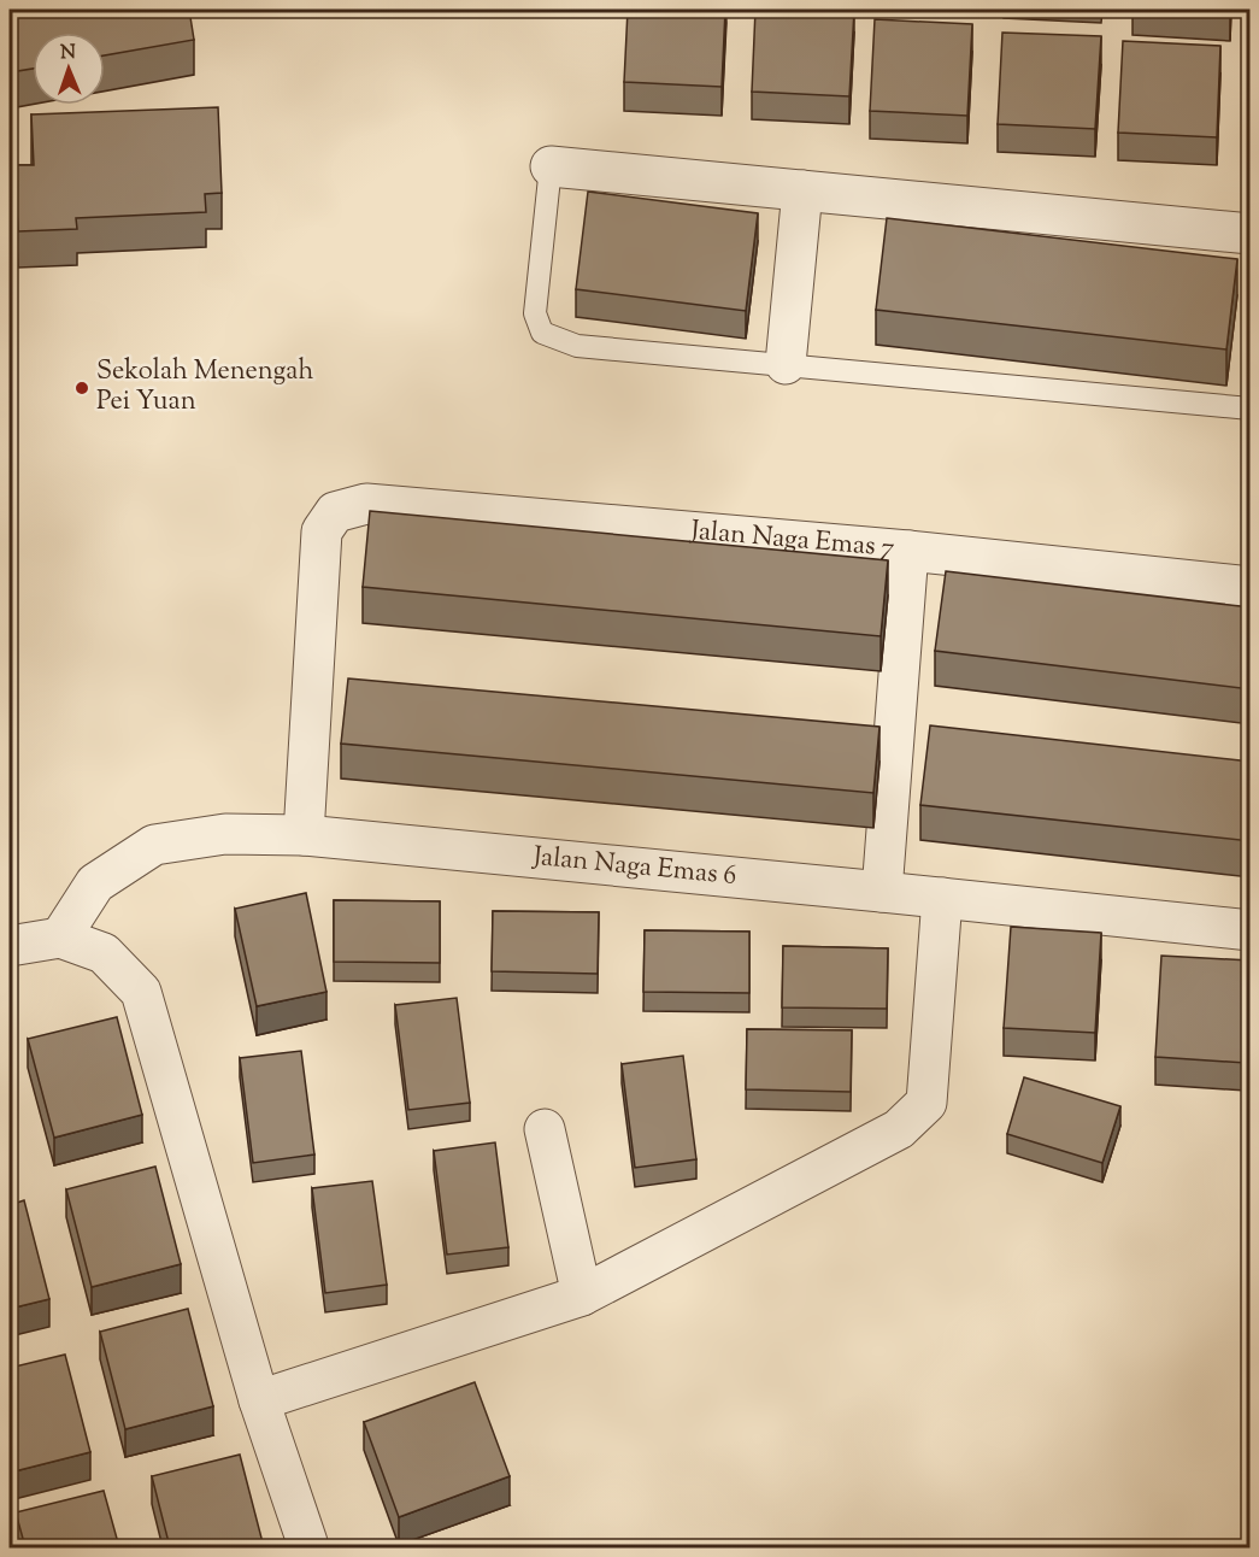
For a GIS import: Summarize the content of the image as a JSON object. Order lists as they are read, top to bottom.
{
  "streets": {
    "street": ["Jalan Naga Emas 7", "Jalan Naga Emas 6"]
  },
  "crossings": [
    ["Jalan Naga Emas 7", "Jalan Naga Emas 6"]
  ],
  "places": ["Sekolah Menengah Pei Yuan"],
  "north": "top"
}
